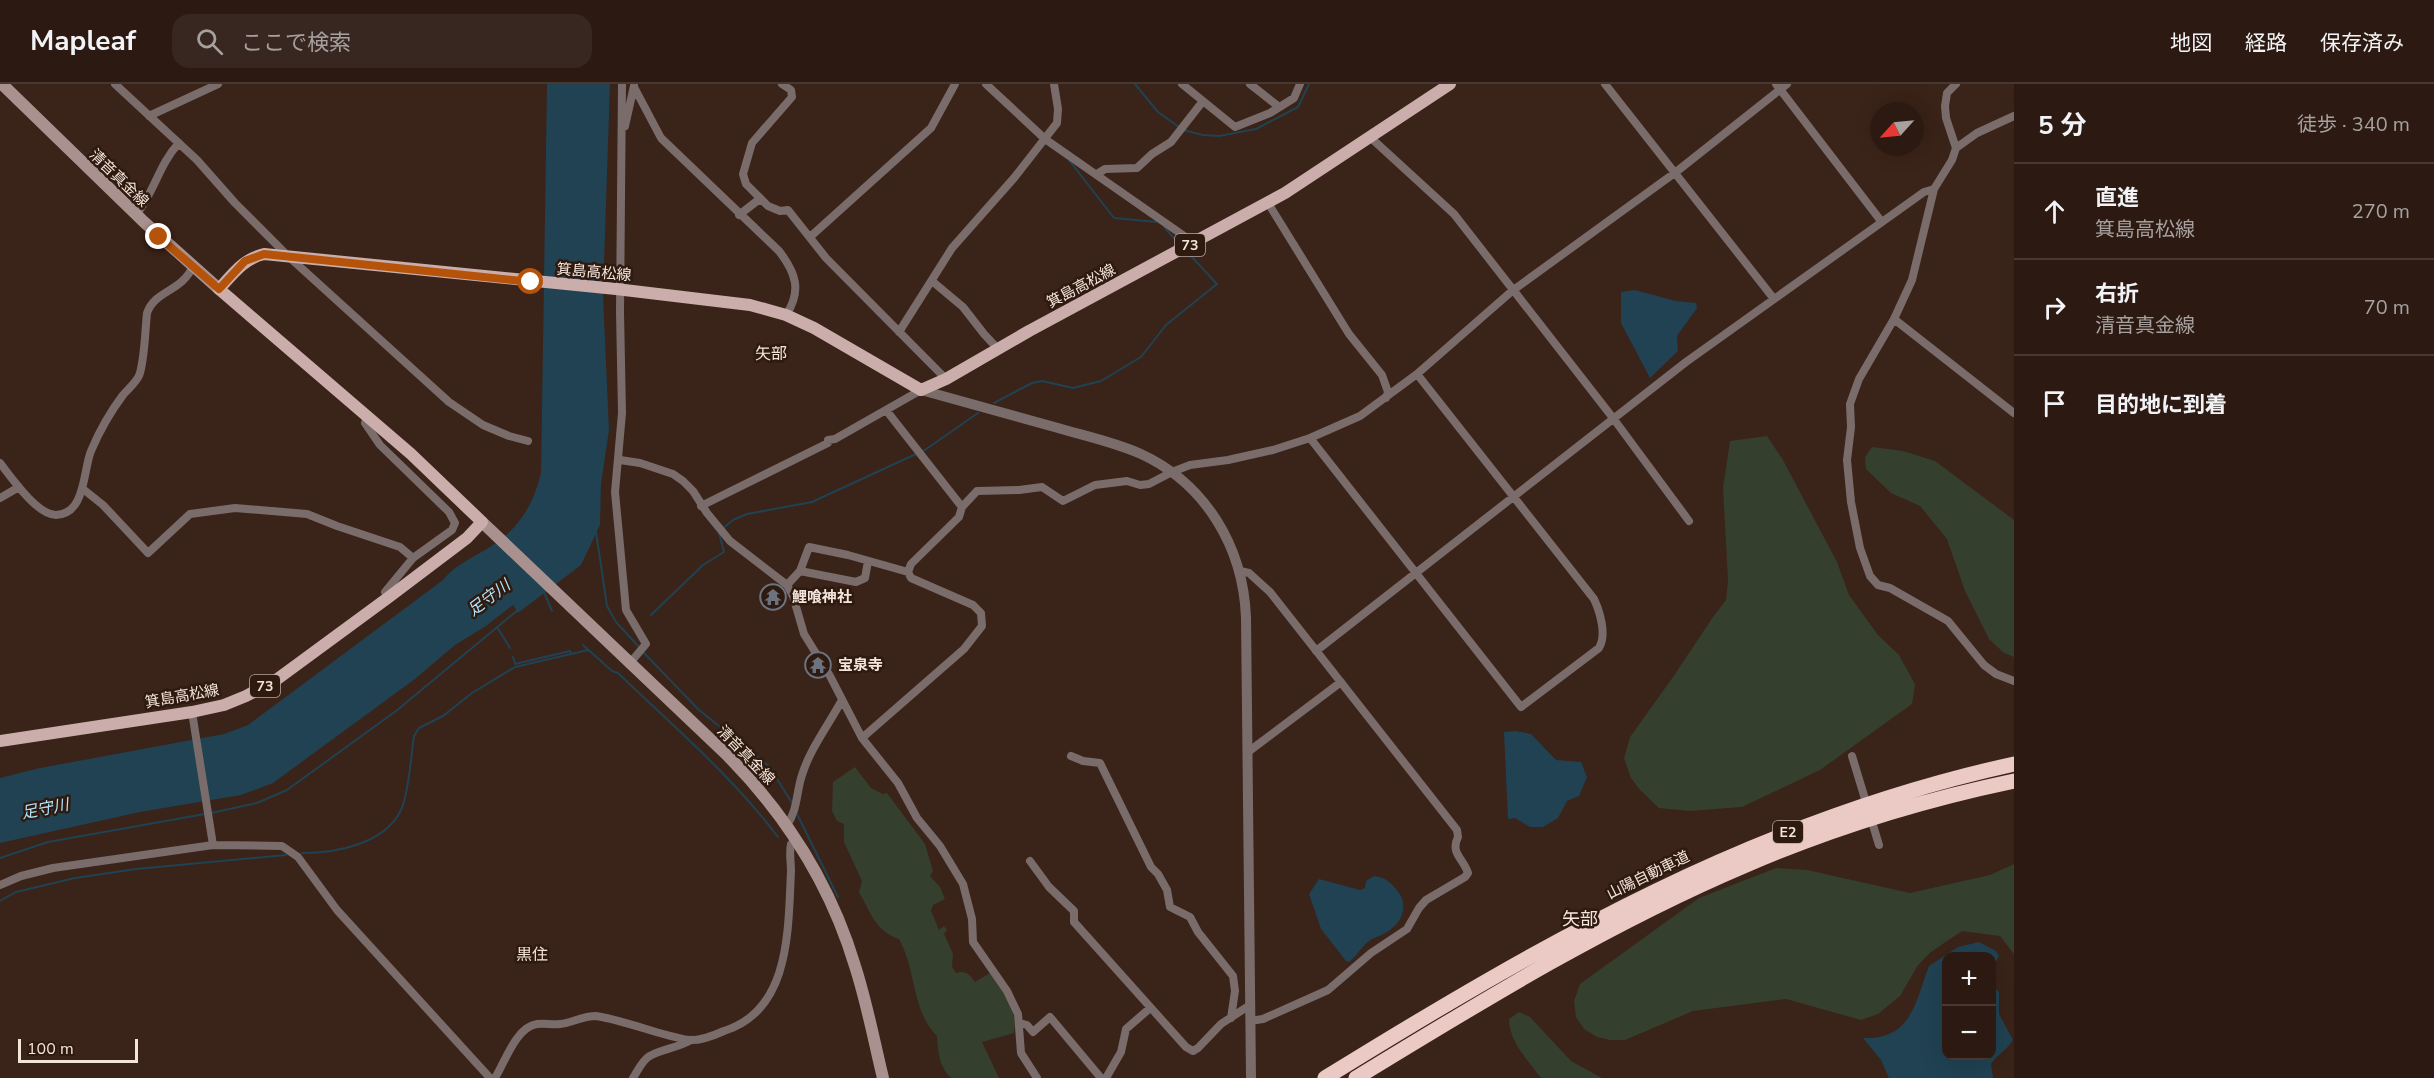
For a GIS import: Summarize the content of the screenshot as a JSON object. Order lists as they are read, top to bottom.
{
  "streets": {
    "highway": ["E2", "山陽自動車道"],
    "main road": ["清音真金線", "73", "箕島高松線"]
  },
  "crossings": [
    ["清音真金線", "箕島高松線"]
  ],
  "districts": ["矢部", "矢部", "黒住"],
  "water": ["足守川"],
  "places": {
    "temple": ["鯉喰神社", "宝泉寺"]
  },
  "scale_bar": "100 m",
  "north": "bottom left",
  "page": {
    "header": "Mapleaf",
    "search": "ここで検索",
    "nav": ["地図", "経路", "保存済み"],
    "heading": ["5 分", "徒歩 · 340 m"],
    "list": [
      ["直進", "箕島高松線", "270 m"],
      ["右折", "清音真金線", "70 m"],
      "目的地に到着"
    ],
    "map_buttons": ["+", "−"],
    "scale": "100 m"
  }
}
